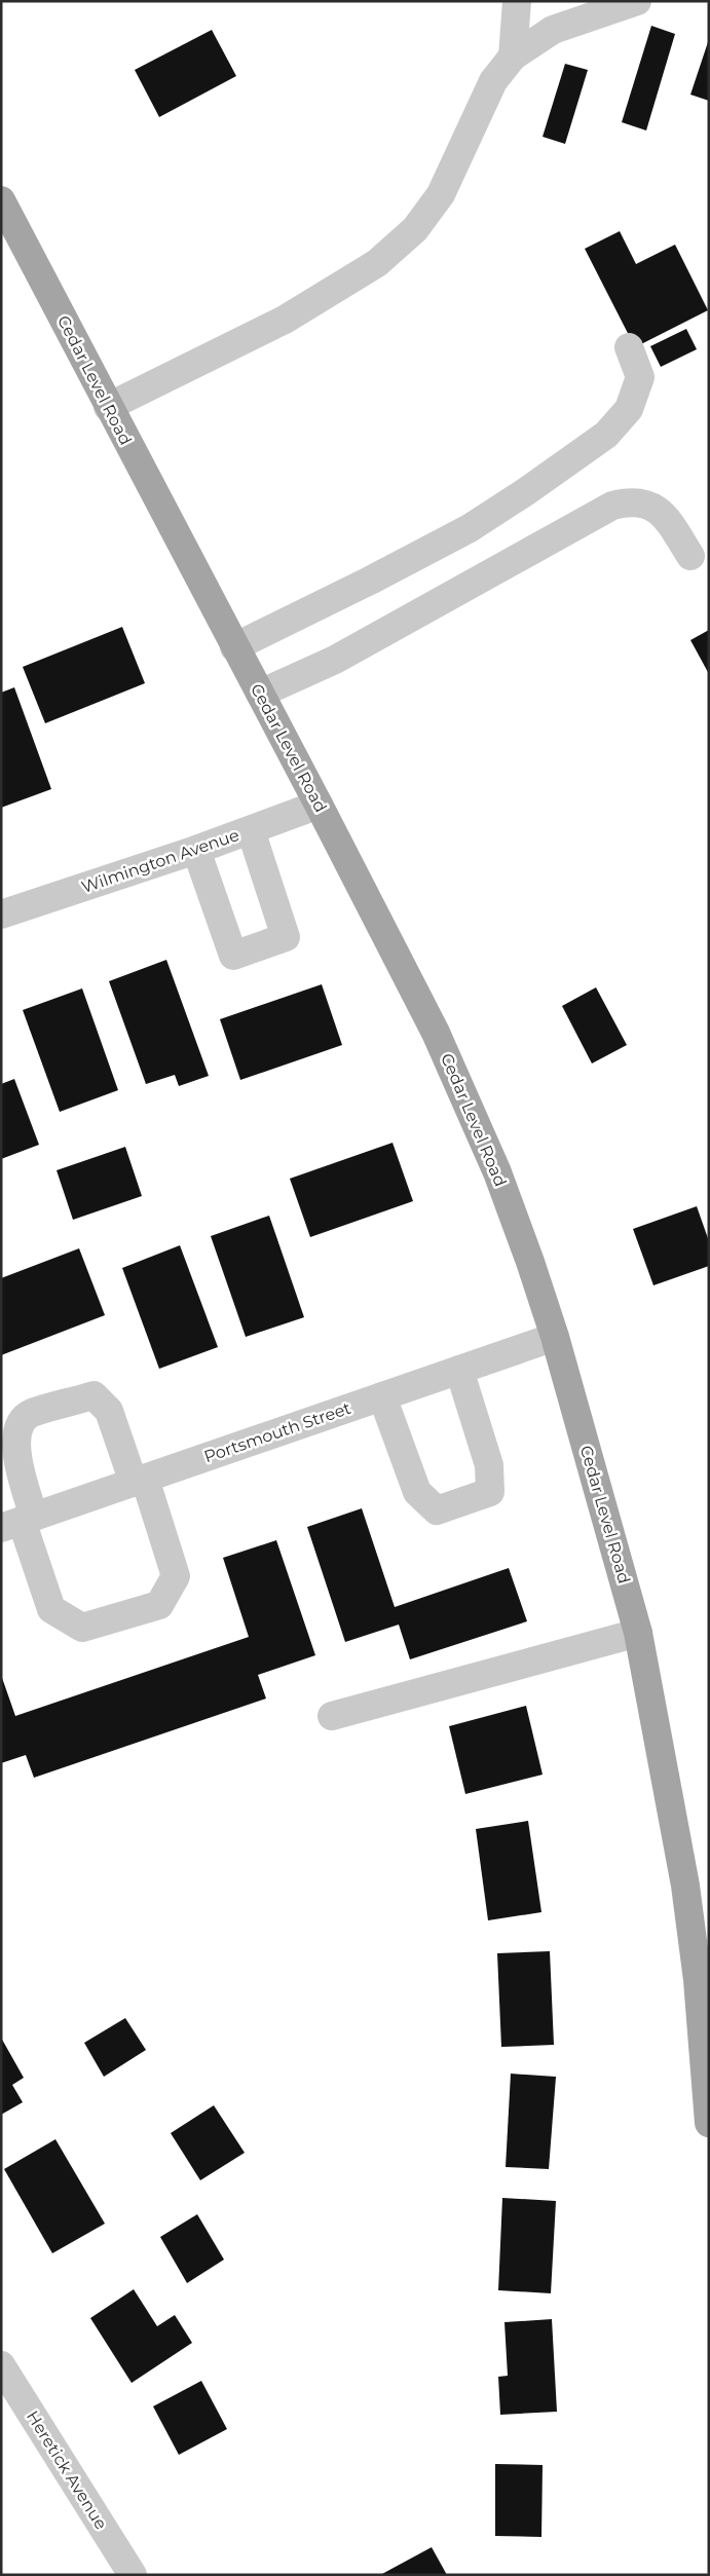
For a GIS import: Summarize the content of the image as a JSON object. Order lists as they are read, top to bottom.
{
  "streets": {
    "main road": ["Cedar Level Road"],
    "street": ["Wilmington Avenue", "Portsmouth Street", "Heretick Avenue"]
  },
  "crossings": [
    ["Cedar Level Road", "Wilmington Avenue"],
    ["Cedar Level Road", "Portsmouth Street"]
  ]
}
